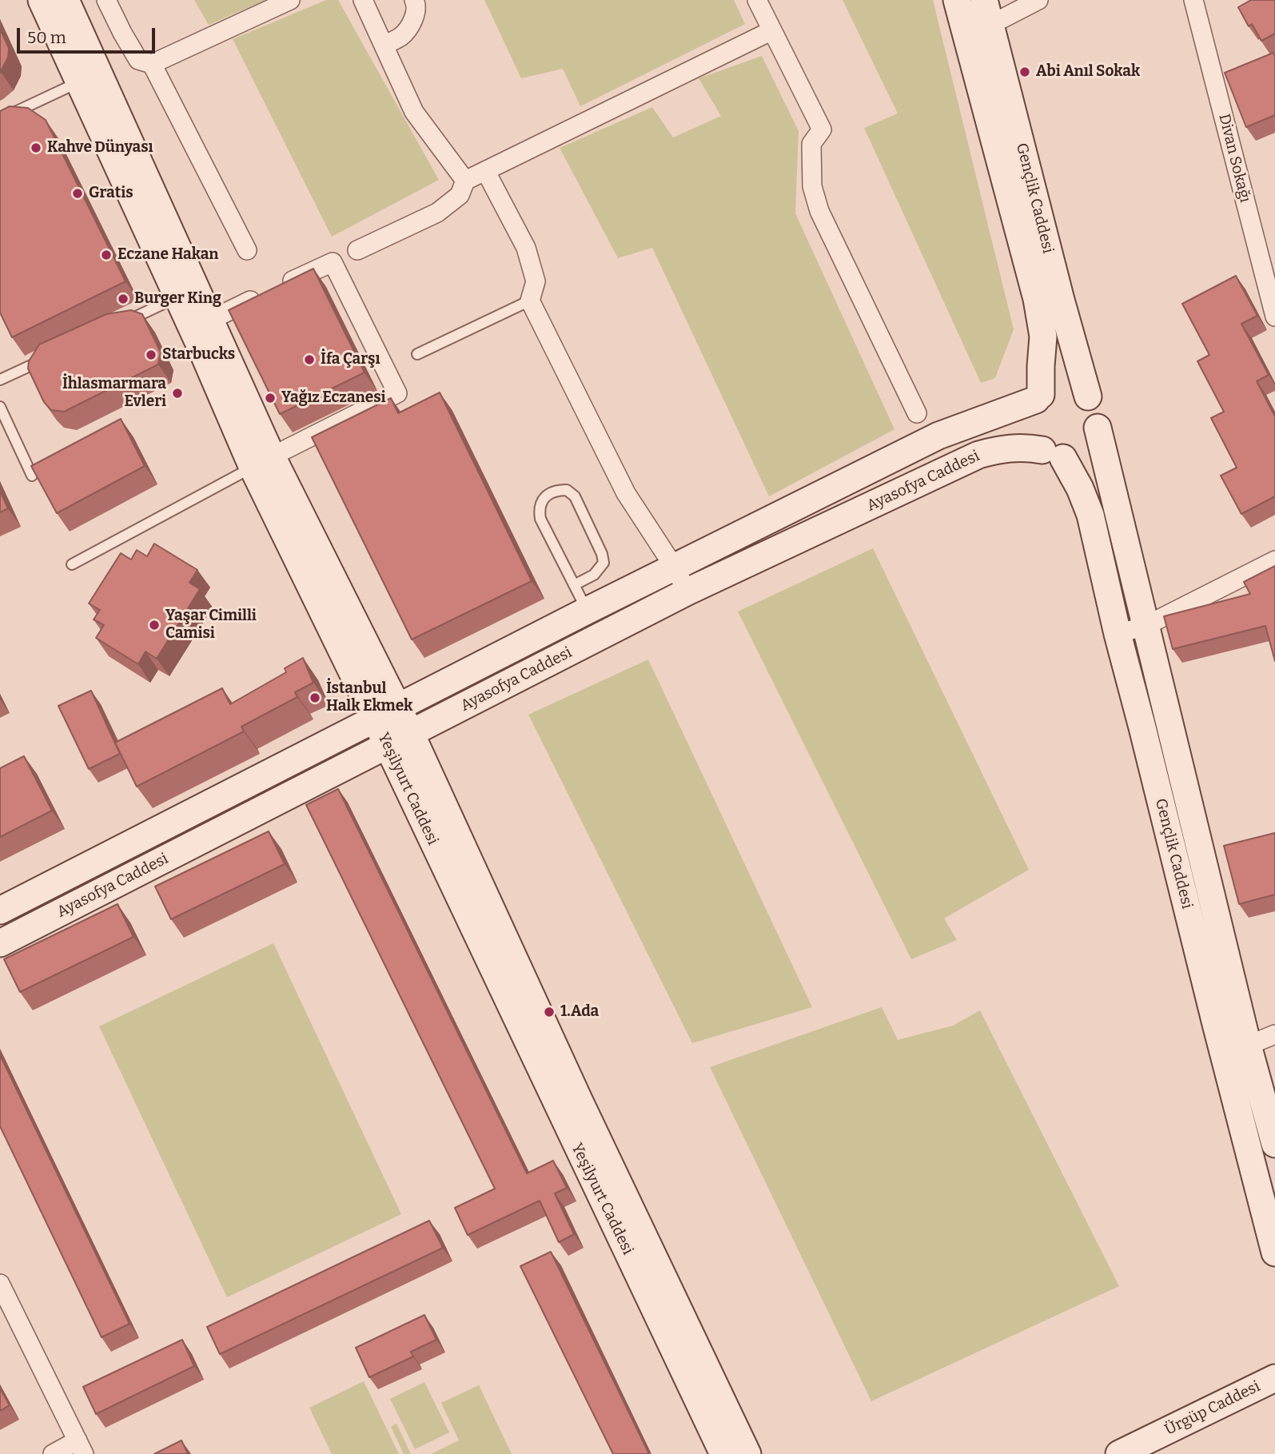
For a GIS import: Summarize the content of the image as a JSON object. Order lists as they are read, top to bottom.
{
  "streets": {
    "main road": [
      "Gençlik Caddesi",
      "Ayasofya Caddesi",
      "Yeşilyurt Caddesi",
      "Ürgüp Caddesi"
    ],
    "street": ["Divan Sokağı"]
  },
  "crossings": [
    ["Gençlik Caddesi", "Ayasofya Caddesi"],
    ["Ayasofya Caddesi", "Yeşilyurt Caddesi"]
  ],
  "places": [
    "Abi Anıl Sokak",
    "Kahve Dünyası",
    "Gratis",
    "Eczane Hakan",
    "Burger King",
    "Starbucks",
    "İfa Çarşı",
    "İhlasmarmara Evleri",
    "Yağız Eczanesi",
    "Yaşar Cimilli Camisi",
    "İstanbul Halk Ekmek",
    "1.Ada"
  ],
  "scale_bar": "50 m"
}
